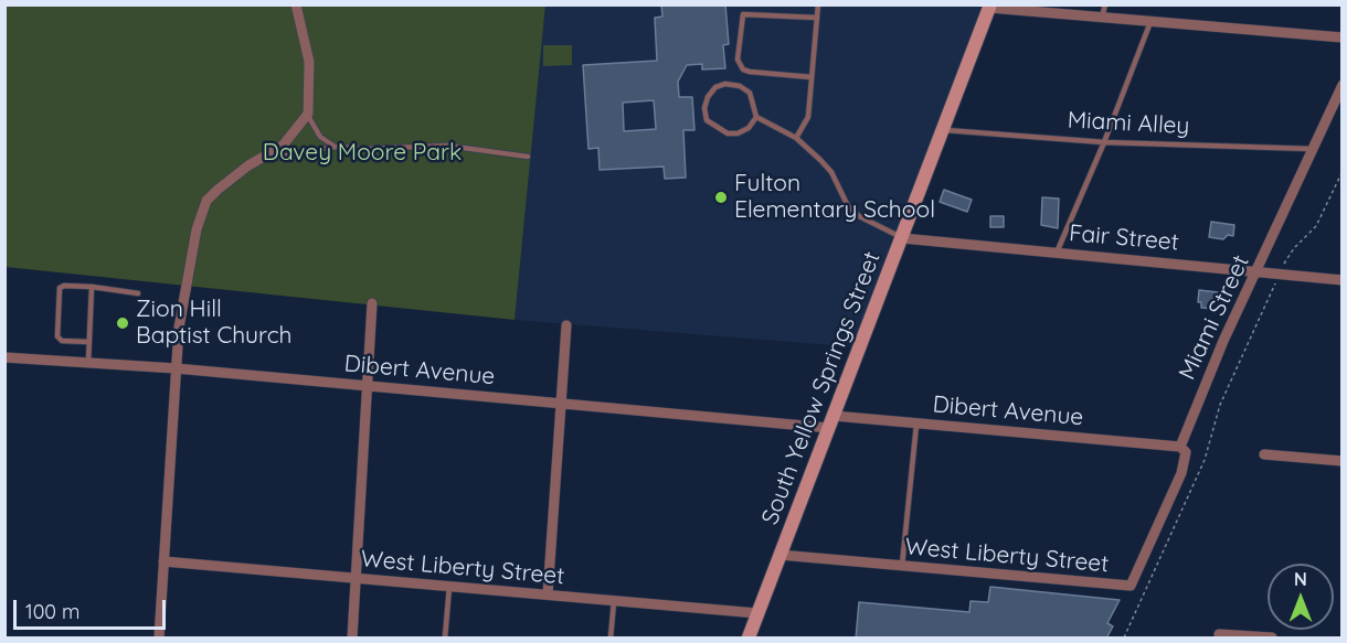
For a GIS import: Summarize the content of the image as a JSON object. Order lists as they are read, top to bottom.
{
  "streets": {
    "main road": ["South Yellow Springs Street"],
    "street": [
      "Fair Street",
      "Miami Street",
      "Dibert Avenue",
      "West Liberty Street"
    ],
    "lane": ["Miami Alley"]
  },
  "crossings": [
    ["Miami Alley", "Miami Street"],
    ["Miami Alley", "South Yellow Springs Street"],
    ["Fair Street", "Miami Street"],
    ["Fair Street", "South Yellow Springs Street"],
    ["Miami Street", "Dibert Avenue"],
    ["Miami Street", "West Liberty Street"],
    ["Dibert Avenue", "South Yellow Springs Street"],
    ["South Yellow Springs Street", "West Liberty Street"]
  ],
  "parks": ["Davey Moore Park"],
  "places": ["Fulton Elementary School", "Zion Hill Baptist Church"],
  "scale_bar": "100 m",
  "north": "top"
}
